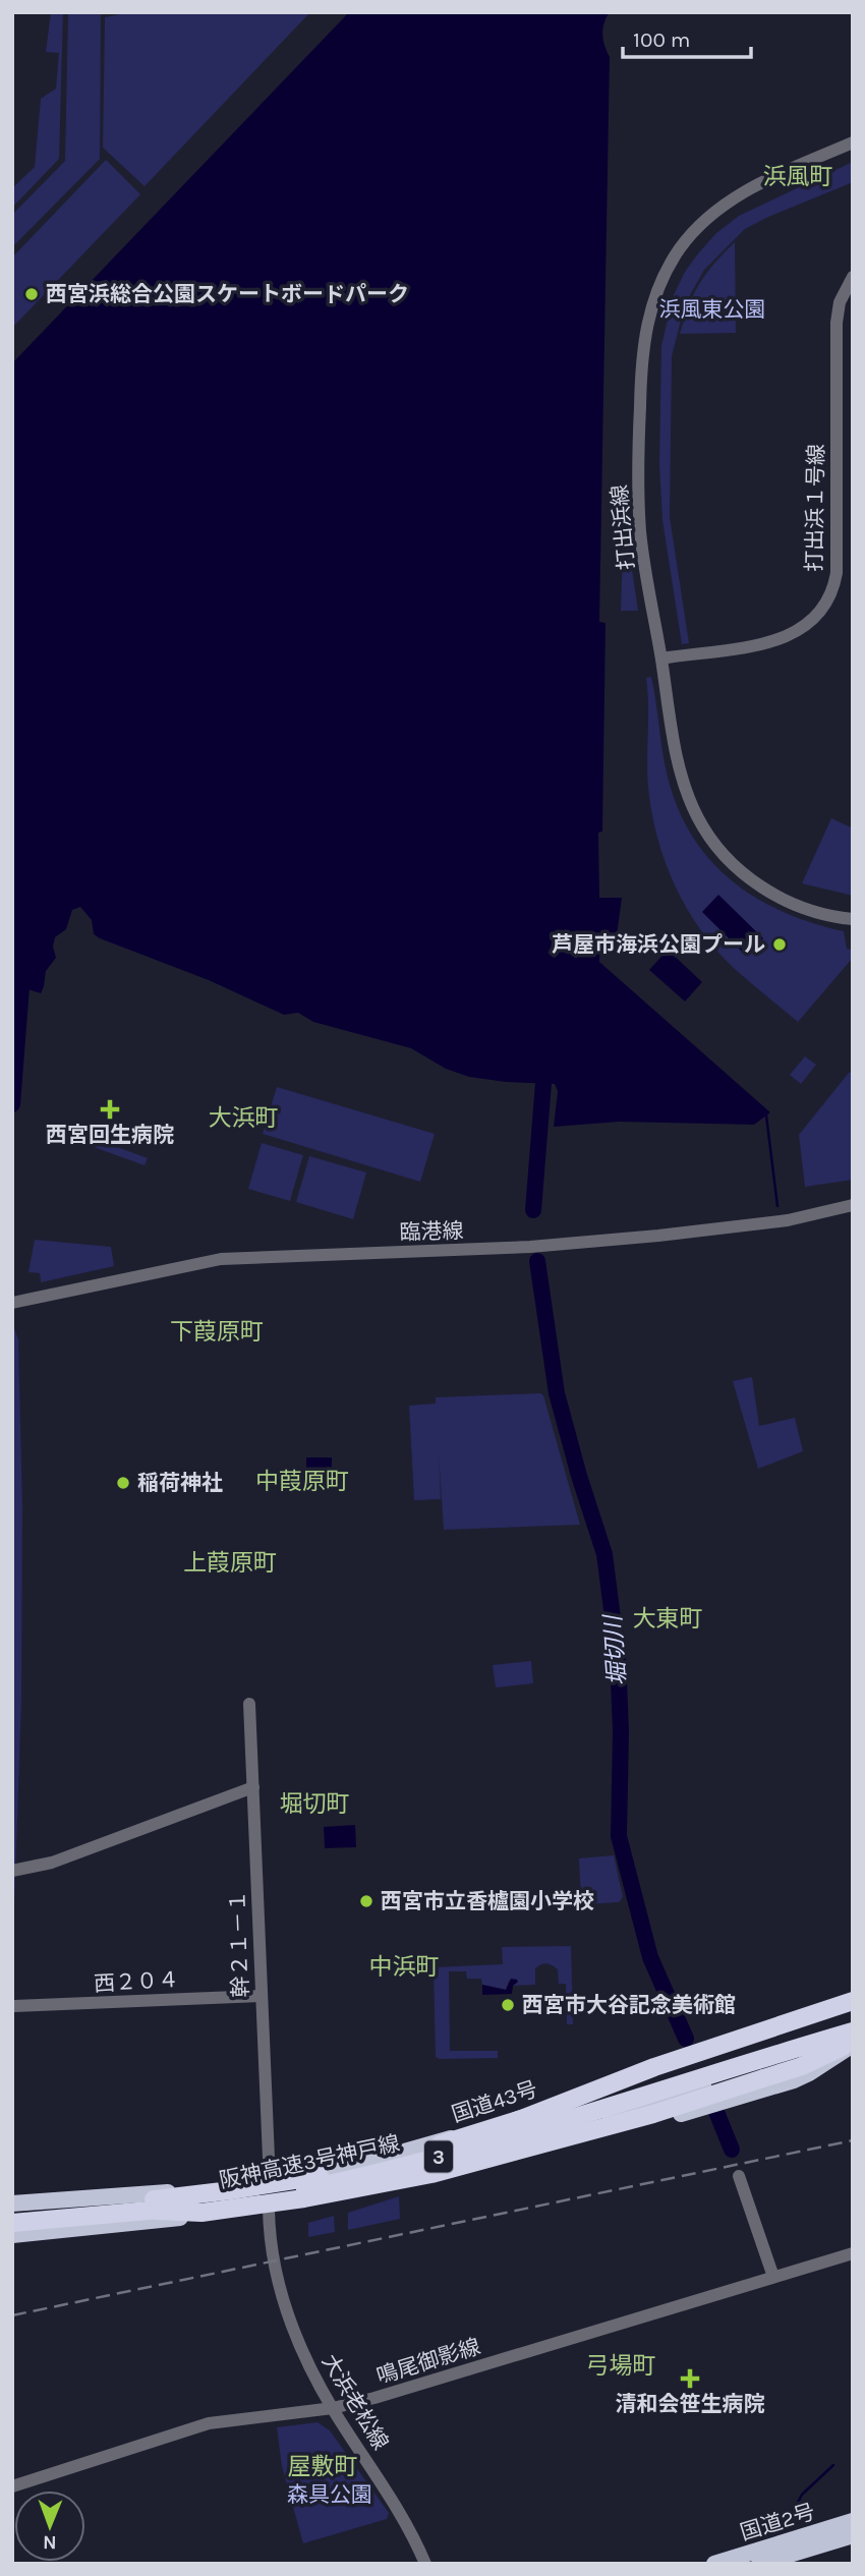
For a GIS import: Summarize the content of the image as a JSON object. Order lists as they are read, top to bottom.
{
  "streets": {
    "highway": [
      "国道43号",
      "3",
      "阪神高速3号神戸線",
      "国道2号"
    ],
    "street": [
      "打出浜１号線",
      "打出浜線",
      "臨港線",
      "幹２１－１",
      "西２０４",
      "鳴尾御影線",
      "大浜老松線"
    ]
  },
  "crossings": [
    ["打出浜１号線", "打出浜線"],
    ["幹２１－１", "西２０４"],
    ["幹２１－１", "国道43号"],
    ["鳴尾御影線", "大浜老松線"]
  ],
  "districts": [
    "浜風町",
    "大浜町",
    "下葭原町",
    "中葭原町",
    "上葭原町",
    "大東町",
    "堀切町",
    "中浜町",
    "弓場町",
    "屋敷町"
  ],
  "water": ["堀切川"],
  "parks": ["浜風東公園", "森具公園"],
  "places": {
    "other": [
      "西宮浜総合公園スケートボードパーク",
      "芦屋市海浜公園プール",
      "稲荷神社",
      "西宮市立香櫨園小学校",
      "西宮市大谷記念美術館"
    ],
    "health": ["西宮回生病院", "清和会笹生病院"]
  },
  "scale_bar": "100 m",
  "north": "bottom"
}
